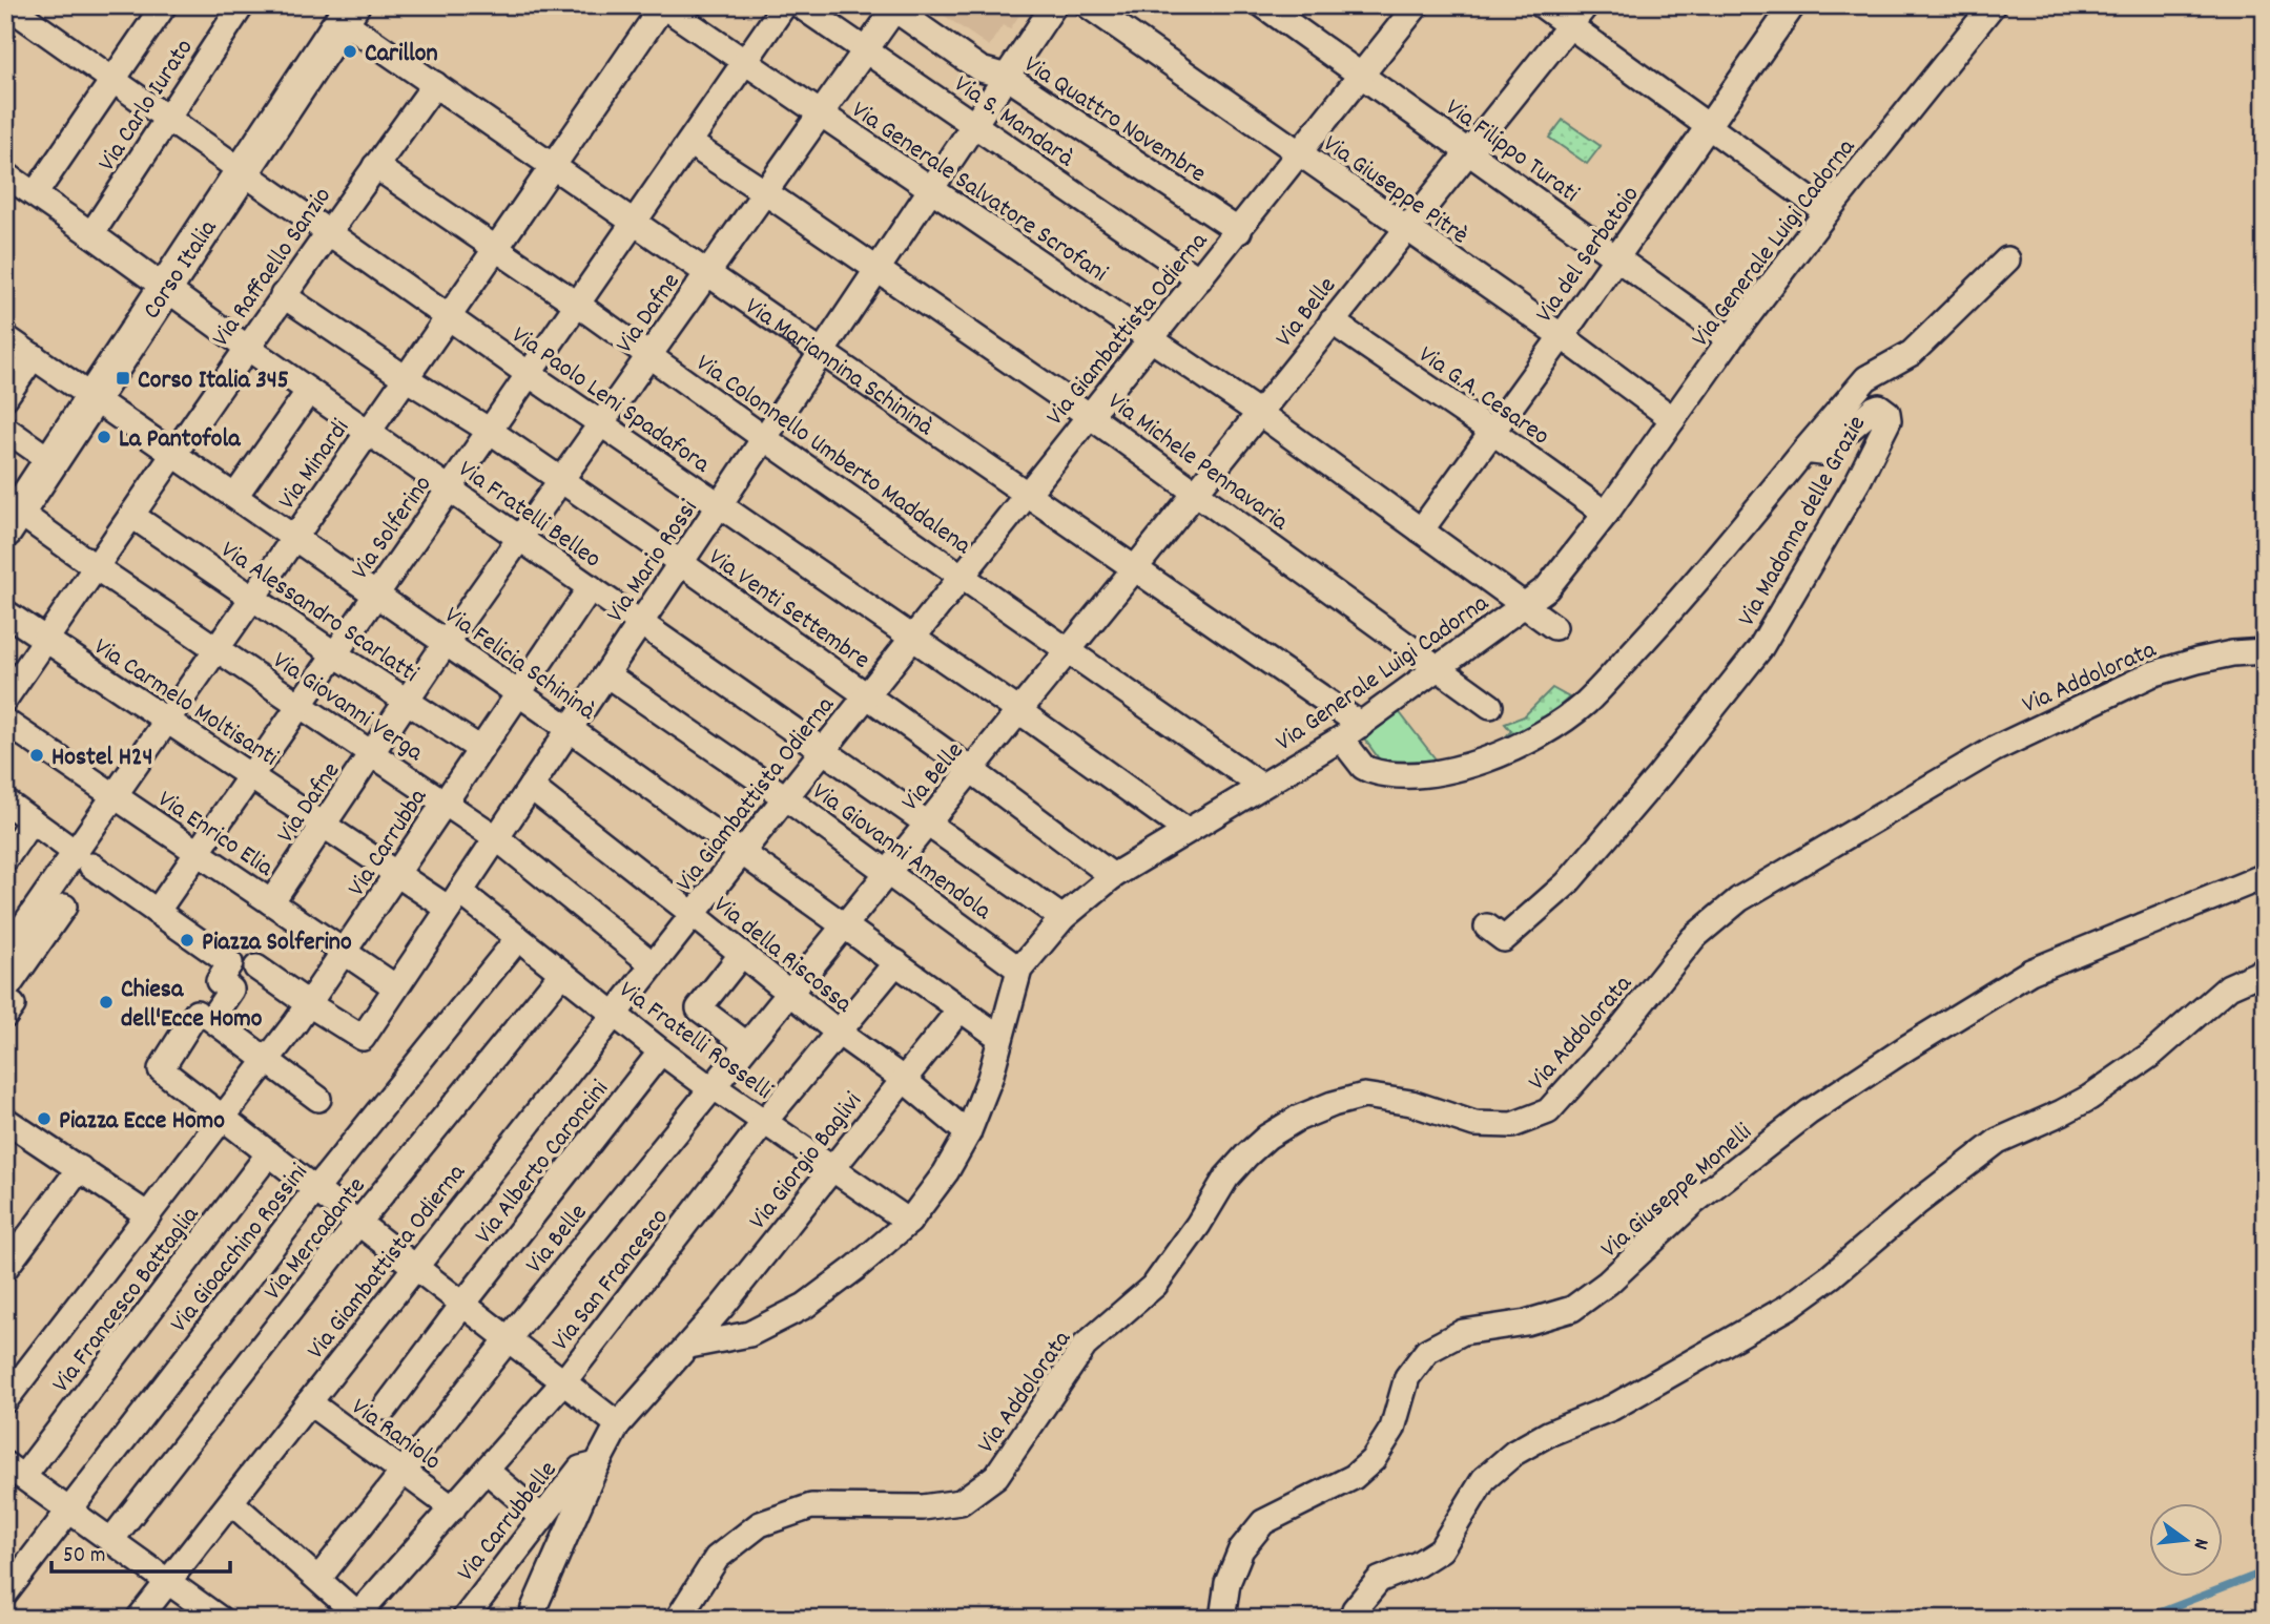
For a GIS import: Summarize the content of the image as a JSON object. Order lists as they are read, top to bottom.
{
  "streets": {
    "street": [
      "Via Carlo Iurato",
      "Via Quattro Novembre",
      "Via S. Mandarà",
      "Via Filippo Turati",
      "Via Giuseppe Pitrè",
      "Via Generale Salvatore Scrofani",
      "Via Generale Luigi Cadorna",
      "Via del Serbatoio",
      "Via Raffaello Sanzio",
      "Corso Italia",
      "Via Belle",
      "Via Dafne",
      "Via Giambattista Odierna",
      "Via Mariannina Schininà",
      "Via G.A. Cesareo",
      "Via Paolo Leni Spadafora",
      "Via Colonnello Umberto Maddalena",
      "Via Michele Pennavaria",
      "Via Minardi",
      "Via Fratelli Belleo",
      "Via Madonna delle Grazie",
      "Via Solferino",
      "Via Mario Rossi",
      "Via Venti Settembre",
      "Via Alessandro Scarlatti",
      "Via Felicia Schininà",
      "Via Addolorata",
      "Via Carmelo Moltisanti",
      "Via Giovanni Verga",
      "Via Enrico Elia",
      "Via Carrubba",
      "Via Giovanni Amendola",
      "Via della Riscossa",
      "Via Fratelli Rosselli",
      "Via Giorgio Baglivi",
      "Via Alberto Caroncini",
      "Via Giuseppe Monelli",
      "Via Mercadante",
      "Via Gioacchino Rossini",
      "Via San Francesco",
      "Via Francesco Battaglia",
      "Via Raniolo",
      "Via Carrubbelle"
    ]
  },
  "crossings": [
    ["Via Carlo Iurato", "Via Paolo Leni Spadafora"],
    ["Via Carlo Iurato", "Via Fratelli Belleo"],
    ["Via Quattro Novembre", "Via Dafne"],
    ["Via Quattro Novembre", "Via Giambattista Odierna"],
    ["Via Quattro Novembre", "Via Mario Rossi"],
    ["Via S. Mandarà", "Via Dafne"],
    ["Via S. Mandarà", "Via Giambattista Odierna"],
    ["Via S. Mandarà", "Via Mario Rossi"],
    ["Via Filippo Turati", "Via Generale Luigi Cadorna"],
    ["Via Filippo Turati", "Via del Serbatoio"],
    ["Via Filippo Turati", "Via Belle"],
    ["Via Filippo Turati", "Via Giambattista Odierna"],
    ["Via Giuseppe Pitrè", "Via Generale Luigi Cadorna"],
    ["Via Giuseppe Pitrè", "Via del Serbatoio"],
    ["Via Giuseppe Pitrè", "Via Belle"],
    ["Via Giuseppe Pitrè", "Via Giambattista Odierna"],
    ["Via Generale Salvatore Scrofani", "Via Generale Luigi Cadorna"],
    ["Via Generale Salvatore Scrofani", "Via del Serbatoio"],
    ["Via Generale Salvatore Scrofani", "Via Belle"],
    ["Via Generale Salvatore Scrofani", "Via Dafne"],
    ["Via Generale Salvatore Scrofani", "Via Giambattista Odierna"],
    ["Via Generale Salvatore Scrofani", "Via Minardi"],
    ["Via Generale Salvatore Scrofani", "Via Solferino"],
    ["Via Generale Salvatore Scrofani", "Via Mario Rossi"],
    ["Via Generale Luigi Cadorna", "Via Mariannina Schininà"],
    ["Via Generale Luigi Cadorna", "Via G.A. Cesareo"],
    ["Via Generale Luigi Cadorna", "Via Paolo Leni Spadafora"],
    ["Via Generale Luigi Cadorna", "Via Colonnello Umberto Maddalena"],
    ["Via Generale Luigi Cadorna", "Via Michele Pennavaria"],
    ["Via Generale Luigi Cadorna", "Via Fratelli Belleo"],
    ["Via Generale Luigi Cadorna", "Via Madonna delle Grazie"],
    ["Via Generale Luigi Cadorna", "Via Venti Settembre"],
    ["Via Generale Luigi Cadorna", "Via Felicia Schininà"],
    ["Via Generale Luigi Cadorna", "Via Giovanni Amendola"],
    ["Via Generale Luigi Cadorna", "Via della Riscossa"],
    ["Via Generale Luigi Cadorna", "Via Fratelli Rosselli"],
    ["Via Generale Luigi Cadorna", "Via Giorgio Baglivi"],
    ["Via del Serbatoio", "Via G.A. Cesareo"],
    ["Via Raffaello Sanzio", "Via Mariannina Schininà"],
    ["Via Raffaello Sanzio", "Via Paolo Leni Spadafora"],
    ["Via Raffaello Sanzio", "Via Colonnello Umberto Maddalena"],
    ["Via Raffaello Sanzio", "Via Fratelli Belleo"],
    ["Via Raffaello Sanzio", "Via Venti Settembre"],
    ["Via Raffaello Sanzio", "Via Alessandro Scarlatti"],
    ["Via Raffaello Sanzio", "Via Felicia Schininà"],
    ["Via Raffaello Sanzio", "Via Carmelo Moltisanti"],
    ["Via Raffaello Sanzio", "Via Giovanni Verga"],
    ["Corso Italia", "Via Mariannina Schininà"],
    ["Corso Italia", "Via Paolo Leni Spadafora"],
    ["Corso Italia", "Via Fratelli Belleo"],
    ["Corso Italia", "Via Felicia Schininà"],
    ["Corso Italia", "Via Giovanni Verga"],
    ["Via Belle", "Via Mariannina Schininà"],
    ["Via Belle", "Via G.A. Cesareo"],
    ["Via Belle", "Via Paolo Leni Spadafora"],
    ["Via Belle", "Via Colonnello Umberto Maddalena"],
    ["Via Belle", "Via Michele Pennavaria"],
    ["Via Belle", "Via Fratelli Belleo"],
    ["Via Belle", "Via Venti Settembre"],
    ["Via Belle", "Via Felicia Schininà"],
    ["Via Belle", "Via Giovanni Amendola"],
    ["Via Belle", "Via della Riscossa"],
    ["Via Belle", "Via Fratelli Rosselli"],
    ["Via Belle", "Via Raniolo"],
    ["Via Dafne", "Via Mariannina Schininà"],
    ["Via Dafne", "Via Paolo Leni Spadafora"],
    ["Via Dafne", "Via Colonnello Umberto Maddalena"],
    ["Via Dafne", "Via Michele Pennavaria"],
    ["Via Dafne", "Via Fratelli Belleo"],
    ["Via Dafne", "Via Venti Settembre"],
    ["Via Dafne", "Via Alessandro Scarlatti"],
    ["Via Dafne", "Via Felicia Schininà"],
    ["Via Dafne", "Via Carmelo Moltisanti"],
    ["Via Dafne", "Via Giovanni Verga"],
    ["Via Dafne", "Via Enrico Elia"],
    ["Via Giambattista Odierna", "Via Mariannina Schininà"],
    ["Via Giambattista Odierna", "Via Paolo Leni Spadafora"],
    ["Via Giambattista Odierna", "Via Colonnello Umberto Maddalena"],
    ["Via Giambattista Odierna", "Via Michele Pennavaria"],
    ["Via Giambattista Odierna", "Via Fratelli Belleo"],
    ["Via Giambattista Odierna", "Via Venti Settembre"],
    ["Via Giambattista Odierna", "Via Felicia Schininà"],
    ["Via Giambattista Odierna", "Via Giovanni Verga"],
    ["Via Giambattista Odierna", "Via Giovanni Amendola"],
    ["Via Giambattista Odierna", "Via della Riscossa"],
    ["Via Giambattista Odierna", "Via Fratelli Rosselli"],
    ["Via Giambattista Odierna", "Via Raniolo"],
    ["Via Mariannina Schininà", "Via Minardi"],
    ["Via Mariannina Schininà", "Via Madonna delle Grazie"],
    ["Via Mariannina Schininà", "Via Solferino"],
    ["Via Mariannina Schininà", "Via Mario Rossi"],
    ["Via Paolo Leni Spadafora", "Via Minardi"],
    ["Via Paolo Leni Spadafora", "Via Solferino"],
    ["Via Paolo Leni Spadafora", "Via Mario Rossi"],
    ["Via Colonnello Umberto Maddalena", "Via Minardi"],
    ["Via Colonnello Umberto Maddalena", "Via Solferino"],
    ["Via Colonnello Umberto Maddalena", "Via Mario Rossi"],
    ["Via Michele Pennavaria", "Via Solferino"],
    ["Via Michele Pennavaria", "Via Mario Rossi"],
    ["Via Minardi", "Via Fratelli Belleo"],
    ["Via Minardi", "Via Venti Settembre"],
    ["Via Minardi", "Via Alessandro Scarlatti"],
    ["Via Minardi", "Via Felicia Schininà"],
    ["Via Minardi", "Via Carmelo Moltisanti"],
    ["Via Minardi", "Via Giovanni Verga"],
    ["Via Minardi", "Via Enrico Elia"],
    ["Via Fratelli Belleo", "Via Solferino"],
    ["Via Fratelli Belleo", "Via Mario Rossi"],
    ["Via Fratelli Belleo", "Via Carrubba"],
    ["Via Solferino", "Via Venti Settembre"],
    ["Via Solferino", "Via Alessandro Scarlatti"],
    ["Via Solferino", "Via Felicia Schininà"],
    ["Via Solferino", "Via Carmelo Moltisanti"],
    ["Via Solferino", "Via Giovanni Verga"],
    ["Via Solferino", "Via Enrico Elia"],
    ["Via Mario Rossi", "Via Venti Settembre"],
    ["Via Mario Rossi", "Via Felicia Schininà"],
    ["Via Mario Rossi", "Via Carmelo Moltisanti"],
    ["Via Mario Rossi", "Via Giovanni Verga"],
    ["Via Mario Rossi", "Via Enrico Elia"],
    ["Via Mario Rossi", "Via Carrubba"],
    ["Via Mario Rossi", "Via Giovanni Amendola"],
    ["Via Mario Rossi", "Via della Riscossa"],
    ["Via Mario Rossi", "Via Fratelli Rosselli"],
    ["Via Alessandro Scarlatti", "Via Carrubba"],
    ["Via Felicia Schininà", "Via Carrubba"],
    ["Via Felicia Schininà", "Via Giorgio Baglivi"],
    ["Via Felicia Schininà", "Via San Francesco"],
    ["Via Carmelo Moltisanti", "Via Carrubba"],
    ["Via Carmelo Moltisanti", "Via Fratelli Rosselli"],
    ["Via Giovanni Verga", "Via Carrubba"],
    ["Via Enrico Elia", "Via Carrubba"],
    ["Via della Riscossa", "Via Giorgio Baglivi"],
    ["Via della Riscossa", "Via San Francesco"],
    ["Via Fratelli Rosselli", "Via Giorgio Baglivi"],
    ["Via Fratelli Rosselli", "Via Alberto Caroncini"],
    ["Via Fratelli Rosselli", "Via Mercadante"],
    ["Via Fratelli Rosselli", "Via Gioacchino Rossini"],
    ["Via Fratelli Rosselli", "Via San Francesco"],
    ["Via Giorgio Baglivi", "Via Carrubbelle"],
    ["Via San Francesco", "Via Raniolo"]
  ],
  "places": {
    "other": [
      "Carillon",
      "La Pantofola",
      "Hostel H24",
      "Piazza Solferino",
      "Chiesa dell'Ecce Homo",
      "Piazza Ecce Homo"
    ],
    "transit": ["Corso Italia 345"]
  },
  "scale_bar": "50 m",
  "north": "right"
}
